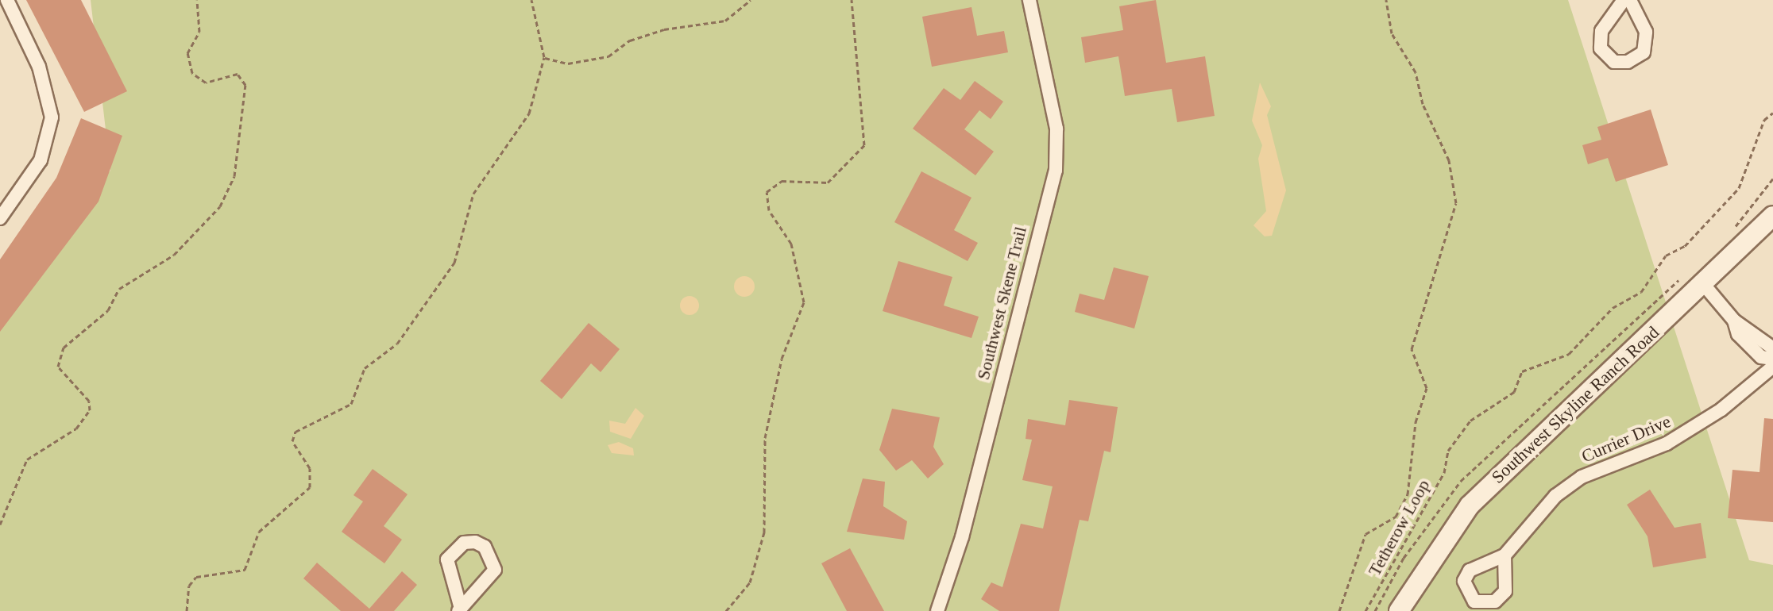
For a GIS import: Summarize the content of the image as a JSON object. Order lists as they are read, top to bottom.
{
  "streets": {
    "street": ["Southwest Skene Trail", "Southwest Skyline Ranch Road", "Currier Drive"],
    "path": ["Tetherow Loop"]
  }
}
